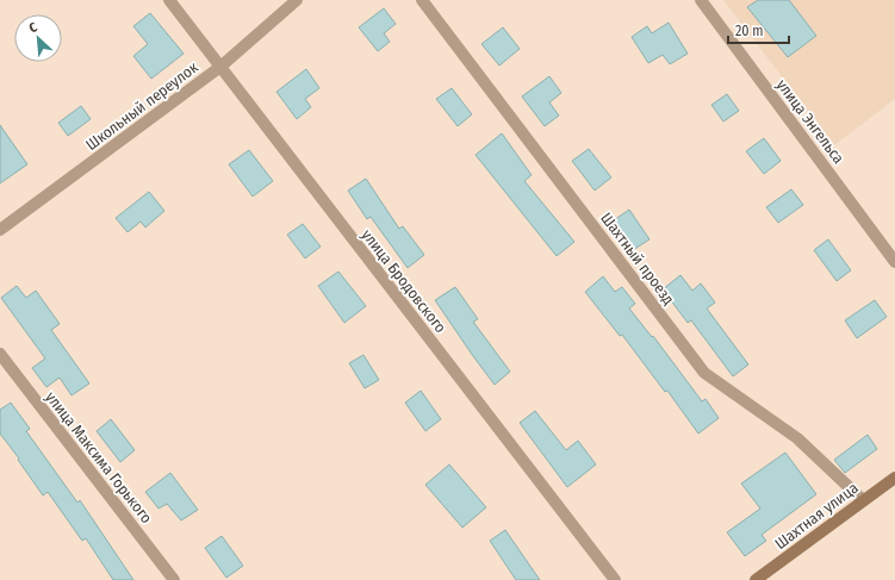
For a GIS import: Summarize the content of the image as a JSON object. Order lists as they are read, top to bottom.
{
  "streets": {
    "main road": ["Шахтная улица"],
    "street": [
      "Школьный переулок",
      "улица Энгельса",
      "Шахтный проезд",
      "улица Бродовского",
      "улица Максима Горького"
    ]
  },
  "crossings": [
    ["Школьный переулок", "улица Бродовского"],
    ["Шахтный проезд", "Шахтная улица"]
  ],
  "scale_bar": "20 m",
  "north": "top left"
}
